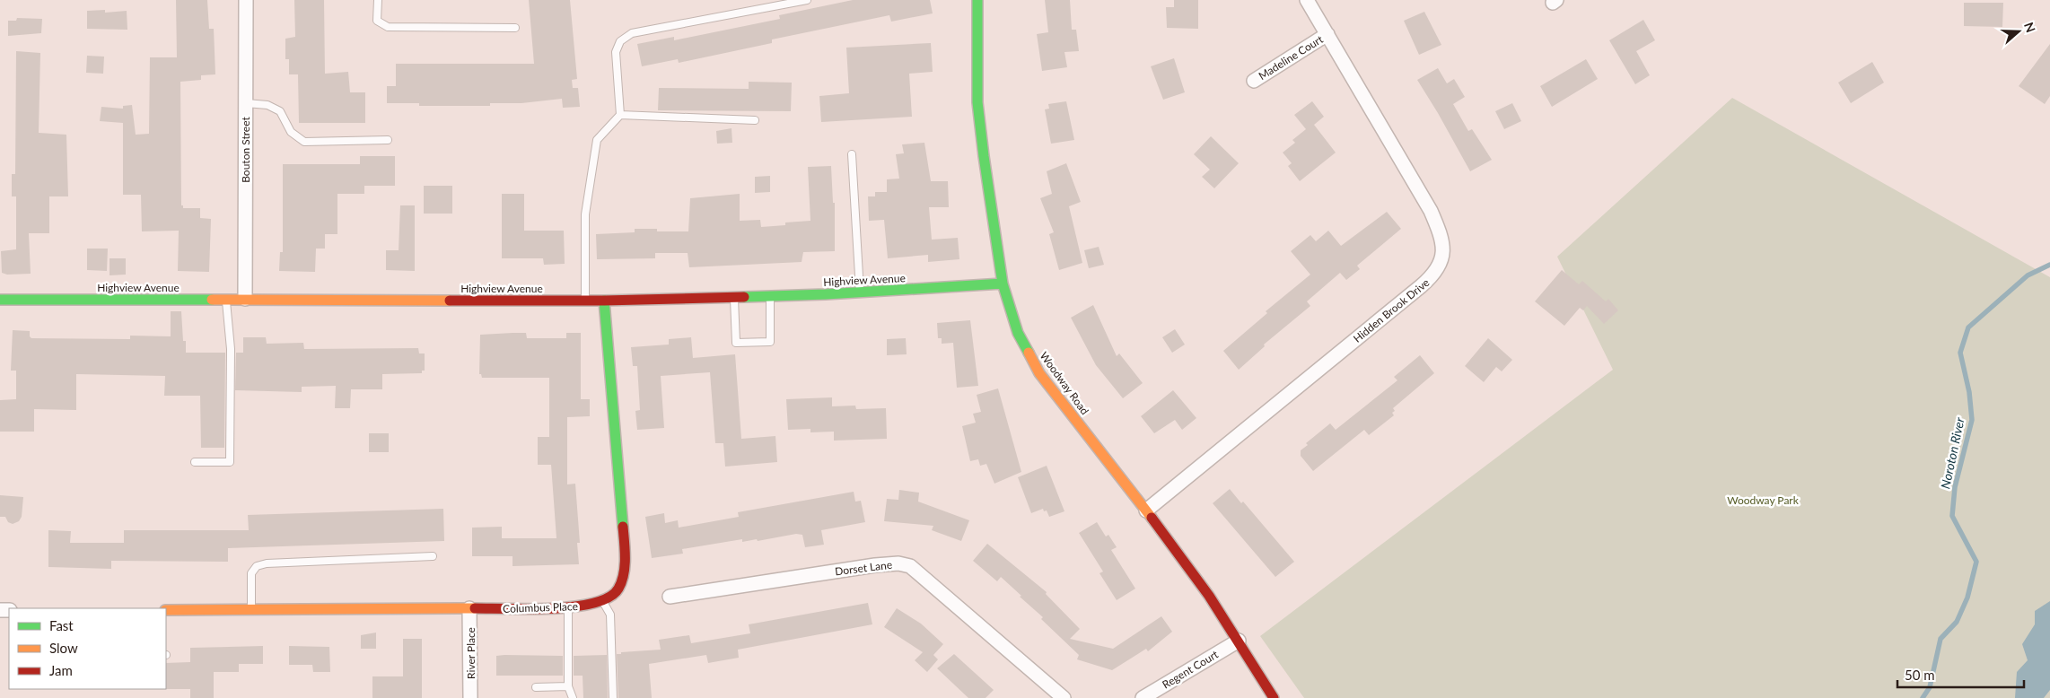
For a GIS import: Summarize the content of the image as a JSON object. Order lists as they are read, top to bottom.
{
  "streets": {
    "street": [
      "Madeline Court",
      "Bouton Street",
      "Highview Avenue",
      "Hidden Brook Drive",
      "Woodway Road",
      "Dorset Lane",
      "Columbus Place",
      "River Place",
      "Regent Court"
    ]
  },
  "crossings": [
    ["Madeline Court", "Hidden Brook Drive"],
    ["Bouton Street", "Highview Avenue"],
    ["Highview Avenue", "Woodway Road"],
    ["Hidden Brook Drive", "Woodway Road"],
    ["Woodway Road", "Regent Court"],
    ["Columbus Place", "River Place"]
  ],
  "water": ["Noroton River"],
  "parks": ["Woodway Park"],
  "legend": ["Fast", "Slow", "Jam"],
  "scale_bar": "50 m",
  "north": "right"
}
